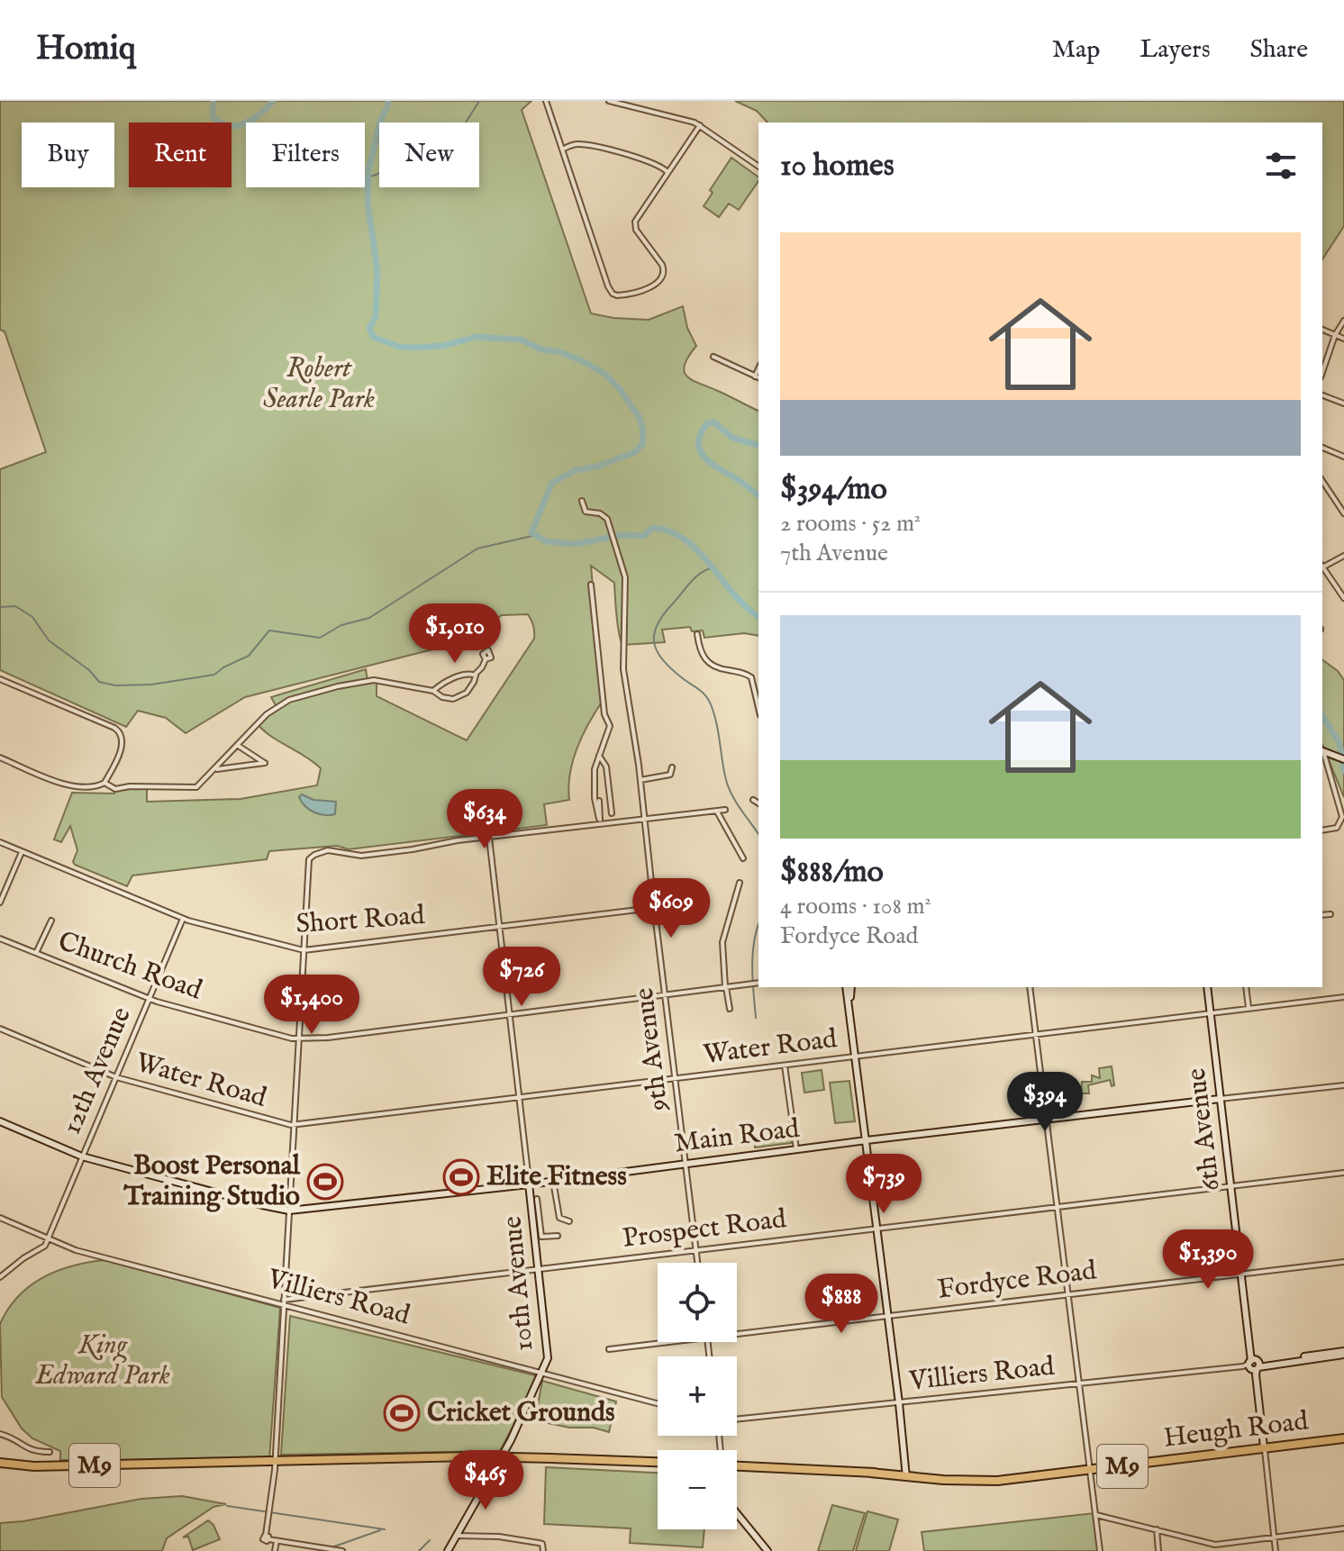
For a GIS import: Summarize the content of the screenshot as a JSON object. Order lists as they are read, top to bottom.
{
  "streets": {
    "main road": [
      "6th Avenue",
      "Main Road",
      "10th Avenue",
      "Villiers Road",
      "Heugh Road",
      "M9"
    ],
    "street": [
      "Short Road",
      "Church Road",
      "Water Road",
      "9th Avenue",
      "12th Avenue",
      "Prospect Road",
      "Fordyce Road"
    ]
  },
  "crossings": [
    ["Short Road", "9th Avenue"],
    ["Short Road", "12th Avenue"],
    ["Short Road", "10th Avenue"],
    ["Church Road", "9th Avenue"],
    ["Church Road", "12th Avenue"],
    ["Church Road", "10th Avenue"],
    ["Water Road", "9th Avenue"],
    ["Water Road", "12th Avenue"],
    ["Water Road", "6th Avenue"],
    ["Water Road", "10th Avenue"],
    ["9th Avenue", "Main Road"],
    ["9th Avenue", "Prospect Road"],
    ["12th Avenue", "Main Road"],
    ["12th Avenue", "Villiers Road"],
    ["6th Avenue", "Main Road"],
    ["6th Avenue", "Prospect Road"],
    ["6th Avenue", "Fordyce Road"],
    ["6th Avenue", "Villiers Road"],
    ["6th Avenue", "Heugh Road"],
    ["Main Road", "10th Avenue"],
    ["Prospect Road", "10th Avenue"],
    ["Prospect Road", "Villiers Road"],
    ["10th Avenue", "Villiers Road"],
    ["10th Avenue", "M9"]
  ],
  "parks": ["Robert Searle Park", "King Edward Park"],
  "places": {
    "sports": ["Elite Fitness", "Boost Personal Training Studio", "Cricket Grounds"]
  },
  "page": {
    "header": "Homiq",
    "nav": ["Map", "Layers", "Share"],
    "chip": [
      "Buy",
      "Rent",
      "Filters",
      "New"
    ],
    "heading": "10 homes",
    "list": [
      {
        "name": "$394/mo",
        "note": "2 rooms · 52 m² · 7th Avenue"
      },
      {
        "name": "$888/mo",
        "note": "4 rooms · 108 m² · Fordyce Road"
      }
    ],
    "price": [
      "$1,010",
      "$634",
      "$609",
      "$726",
      "$1,400",
      "$394",
      "$739",
      "$1,390",
      "$888",
      "$465"
    ],
    "map_buttons": ["+", "−"]
  }
}
